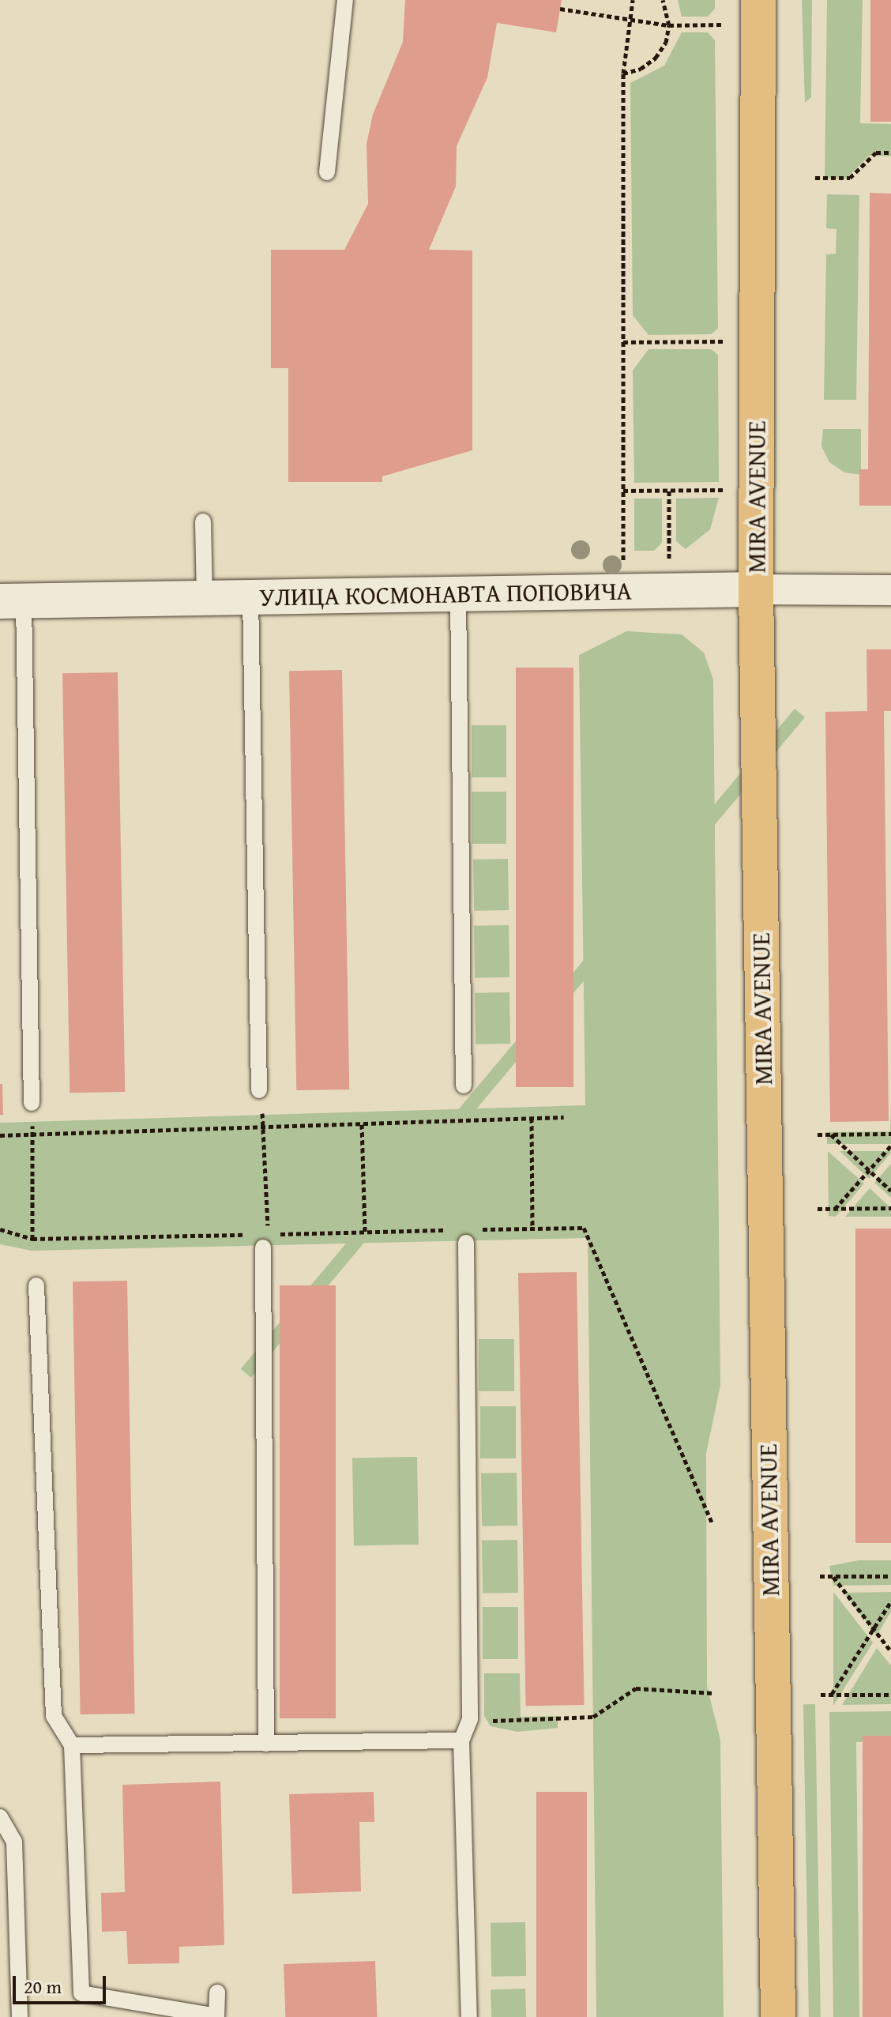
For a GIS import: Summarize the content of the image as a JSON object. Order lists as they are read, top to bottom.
{
  "streets": {
    "main road": ["MIRA AVENUE"],
    "street": ["УЛИЦА КОСМОНАВТА ПОПОВИЧА"]
  },
  "crossings": [
    ["MIRA AVENUE", "УЛИЦА КОСМОНАВТА ПОПОВИЧА"]
  ],
  "scale_bar": "20 m"
}
